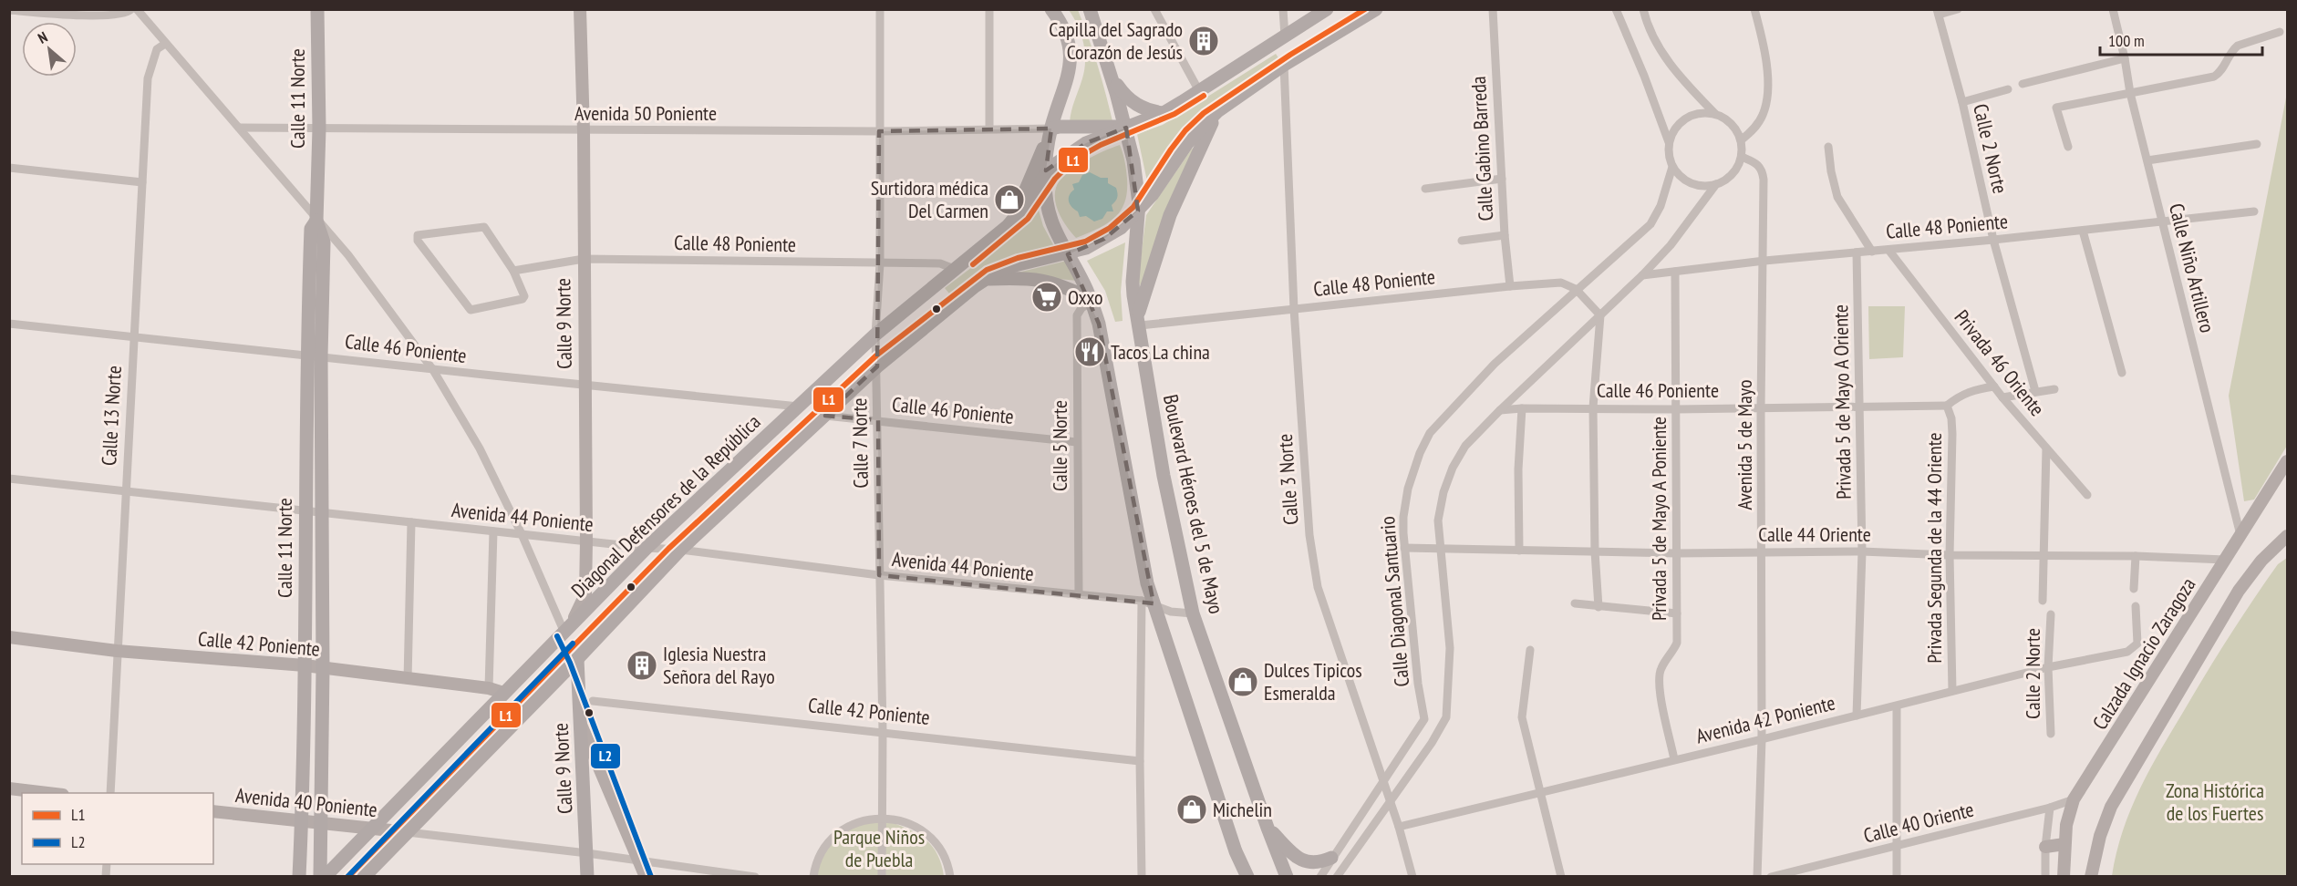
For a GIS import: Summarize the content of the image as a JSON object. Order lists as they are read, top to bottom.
{
  "streets": {
    "main road": [
      "Calle 11 Norte",
      "Calle 9 Norte",
      "Boulevard Héroes del 5 de Mayo",
      "Diagonal Defensores de la República",
      "Calle 42 Poniente",
      "Calzada Ignacio Zaragoza",
      "Avenida 40 Poniente"
    ],
    "street": [
      "Avenida 50 Poniente",
      "Calle Gabino Barreda",
      "Calle 2 Norte",
      "Calle 48 Poniente",
      "Calle Niño Artillero",
      "Calle 46 Poniente",
      "Privada 46 Oriente",
      "Privada 5 de Mayo A Oriente",
      "Calle 13 Norte",
      "Calle 7 Norte",
      "Avenida 5 de Mayo",
      "Calle 5 Norte",
      "Calle 3 Norte",
      "Avenida 44 Poniente",
      "Privada 5 de Mayo A Poniente",
      "Calle 44 Oriente",
      "Privada Segunda de la 44 Oriente",
      "Calle Diagonal Santuario",
      "Avenida 42 Poniente",
      "Calle 40 Oriente"
    ]
  },
  "crossings": [
    ["Calle 11 Norte", "Avenida 50 Poniente"],
    ["Calle 11 Norte", "Calle 46 Poniente"],
    ["Calle 11 Norte", "Avenida 44 Poniente"],
    ["Calle 11 Norte", "Calle 42 Poniente"],
    ["Calle 11 Norte", "Avenida 40 Poniente"],
    ["Avenida 50 Poniente", "Calle 9 Norte"],
    ["Avenida 50 Poniente", "Calle 7 Norte"],
    ["Calle Gabino Barreda", "Calle 48 Poniente"],
    ["Calle 2 Norte", "Calle 48 Poniente"],
    ["Calle 2 Norte", "Privada 46 Oriente"],
    ["Calle 2 Norte", "Calle 44 Oriente"],
    ["Calle 2 Norte", "Avenida 42 Poniente"],
    ["Calle 48 Poniente", "Calle Niño Artillero"],
    ["Calle 48 Poniente", "Calle 9 Norte"],
    ["Calle 48 Poniente", "Privada 46 Oriente"],
    ["Calle 48 Poniente", "Privada 5 de Mayo A Oriente"],
    ["Calle 48 Poniente", "Calle 7 Norte"],
    ["Calle 48 Poniente", "Avenida 5 de Mayo"],
    ["Calle 48 Poniente", "Calle 3 Norte"],
    ["Calle 48 Poniente", "Boulevard Héroes del 5 de Mayo"],
    ["Calle 48 Poniente", "Diagonal Defensores de la República"],
    ["Calle 48 Poniente", "Privada 5 de Mayo A Poniente"],
    ["Calle 48 Poniente", "Calle Diagonal Santuario"],
    ["Calle Niño Artillero", "Calzada Ignacio Zaragoza"],
    ["Calle 9 Norte", "Calle 46 Poniente"],
    ["Calle 9 Norte", "Diagonal Defensores de la República"],
    ["Calle 9 Norte", "Avenida 44 Poniente"],
    ["Calle 9 Norte", "Avenida 40 Poniente"],
    ["Calle 46 Poniente", "Privada 5 de Mayo A Oriente"],
    ["Calle 46 Poniente", "Calle 13 Norte"],
    ["Calle 46 Poniente", "Calle 7 Norte"],
    ["Calle 46 Poniente", "Avenida 5 de Mayo"],
    ["Calle 46 Poniente", "Calle 5 Norte"],
    ["Calle 46 Poniente", "Diagonal Defensores de la República"],
    ["Calle 46 Poniente", "Privada 5 de Mayo A Poniente"],
    ["Calle 46 Poniente", "Privada Segunda de la 44 Oriente"],
    ["Privada 5 de Mayo A Oriente", "Calle 44 Oriente"],
    ["Privada 5 de Mayo A Oriente", "Avenida 42 Poniente"],
    ["Calle 13 Norte", "Avenida 44 Poniente"],
    ["Calle 13 Norte", "Calle 42 Poniente"],
    ["Calle 7 Norte", "Diagonal Defensores de la República"],
    ["Calle 7 Norte", "Avenida 44 Poniente"],
    ["Calle 7 Norte", "Calle 42 Poniente"],
    ["Avenida 5 de Mayo", "Calle 44 Oriente"],
    ["Avenida 5 de Mayo", "Calle Diagonal Santuario"],
    ["Avenida 5 de Mayo", "Avenida 42 Poniente"],
    ["Calle 5 Norte", "Avenida 44 Poniente"],
    ["Calle 3 Norte", "Diagonal Defensores de la República"],
    ["Calle 3 Norte", "Calle Diagonal Santuario"],
    ["Calle 3 Norte", "Avenida 42 Poniente"],
    ["Boulevard Héroes del 5 de Mayo", "Diagonal Defensores de la República"],
    ["Boulevard Héroes del 5 de Mayo", "Avenida 44 Poniente"],
    ["Diagonal Defensores de la República", "Avenida 44 Poniente"],
    ["Diagonal Defensores de la República", "Calle 42 Poniente"],
    ["Diagonal Defensores de la República", "Avenida 40 Poniente"],
    ["Privada 5 de Mayo A Poniente", "Calle 44 Oriente"],
    ["Privada 5 de Mayo A Poniente", "Avenida 42 Poniente"],
    ["Calle 44 Oriente", "Privada Segunda de la 44 Oriente"],
    ["Calle 44 Oriente", "Calle Diagonal Santuario"],
    ["Calle 44 Oriente", "Calzada Ignacio Zaragoza"],
    ["Privada Segunda de la 44 Oriente", "Avenida 42 Poniente"],
    ["Calzada Ignacio Zaragoza", "Calle 40 Oriente"]
  ],
  "parks": ["Zona Histórica de los Fuertes", "Parque Niños de Puebla"],
  "places": {
    "building": ["Capilla del Sagrado Corazón de Jesús", "Iglesia Nuestra Señora del Rayo"],
    "shop": ["Surtidora médica Del Carmen", "Dulces Tipicos Esmeralda", "Michelin"],
    "supermarket": ["Oxxo"],
    "restaurant": ["Tacos La china"]
  },
  "lines": ["transit line L1", "transit line L2"],
  "legend": ["L1", "L2"],
  "scale_bar": "100 m",
  "north": "top left"
}
